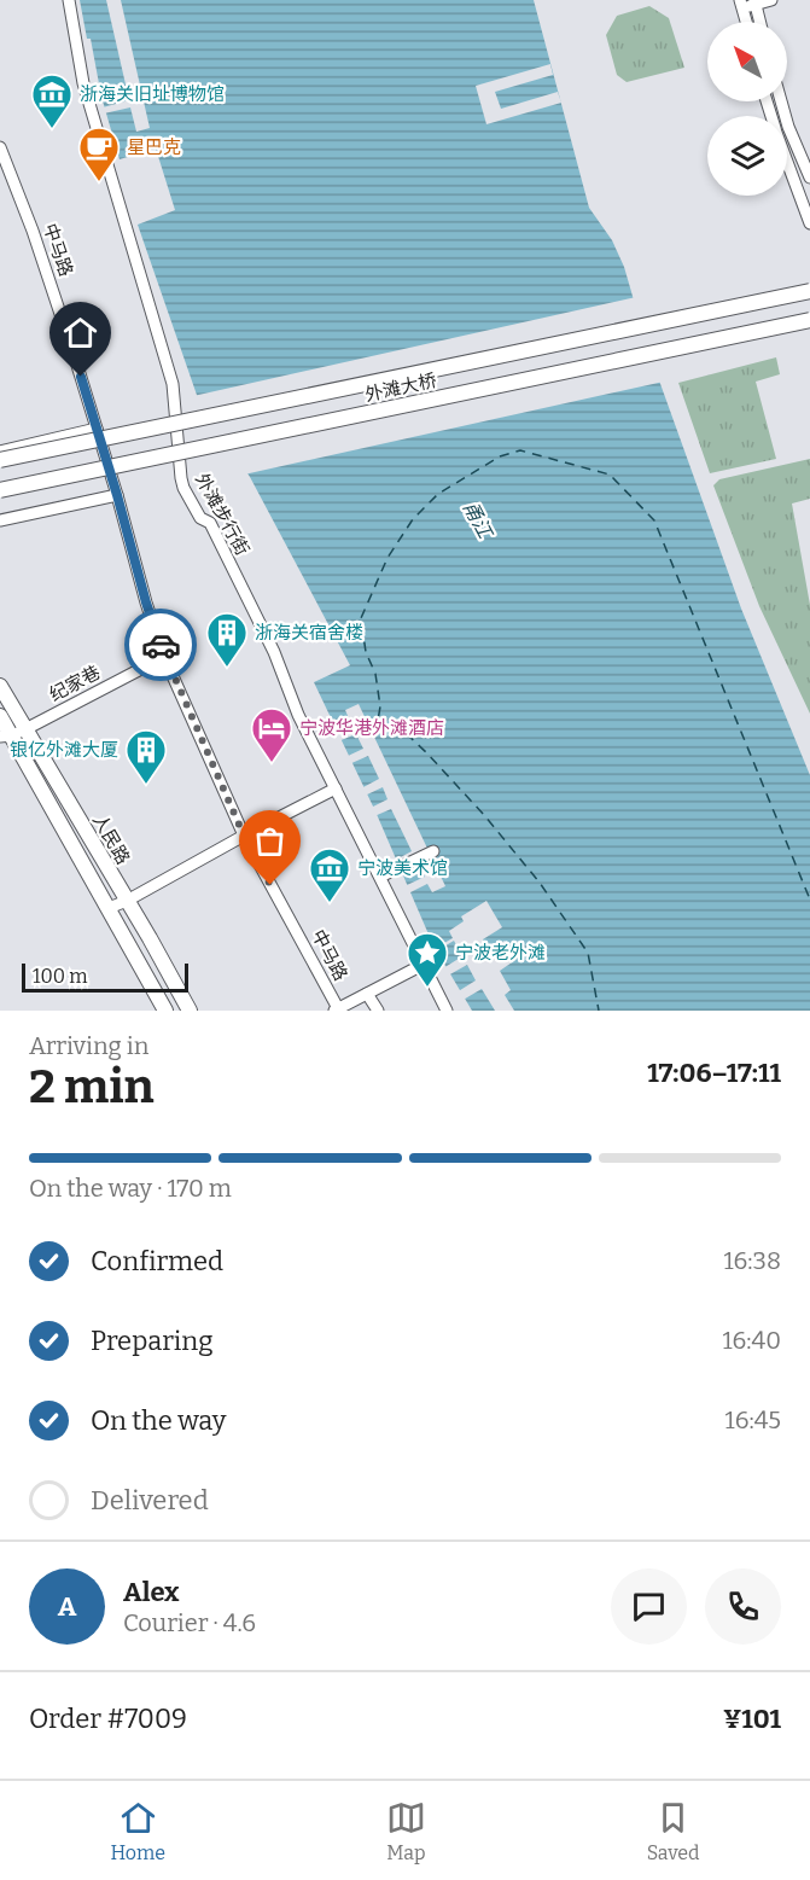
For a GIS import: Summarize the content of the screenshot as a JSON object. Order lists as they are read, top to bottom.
{
  "streets": {
    "main road": ["外滩大桥", "人民路"],
    "street": ["中马路", "外滩步行街", "纪家巷"]
  },
  "crossings": [
    ["中马路", "纪家巷"],
    ["纪家巷", "人民路"]
  ],
  "water": ["甬江"],
  "places": {
    "museum": ["浙海关旧址博物馆", "宁波美术馆"],
    "cafe": ["星巴克"],
    "building": ["浙海关宿舍楼", "银亿外滩大厦"],
    "hotel": ["宁波华港外滩酒店"],
    "place": ["宁波老外滩"]
  },
  "scale_bar": "100 m",
  "north": "top left",
  "page": {
    "scale": "100 m",
    "heading": ["2 min", "Arriving in", "17:06–17:11"],
    "panel": [
      "Alex",
      "Courier · 4.6",
      "Order #7009",
      "¥101"
    ],
    "bar": "On the way · 170 m",
    "list": [
      ["Confirmed", "16:38"],
      ["Preparing", "16:40"],
      ["On the way", "16:45"],
      "Delivered"
    ],
    "round": "A",
    "tabs": ["Home", "Map", "Saved"]
  }
}
